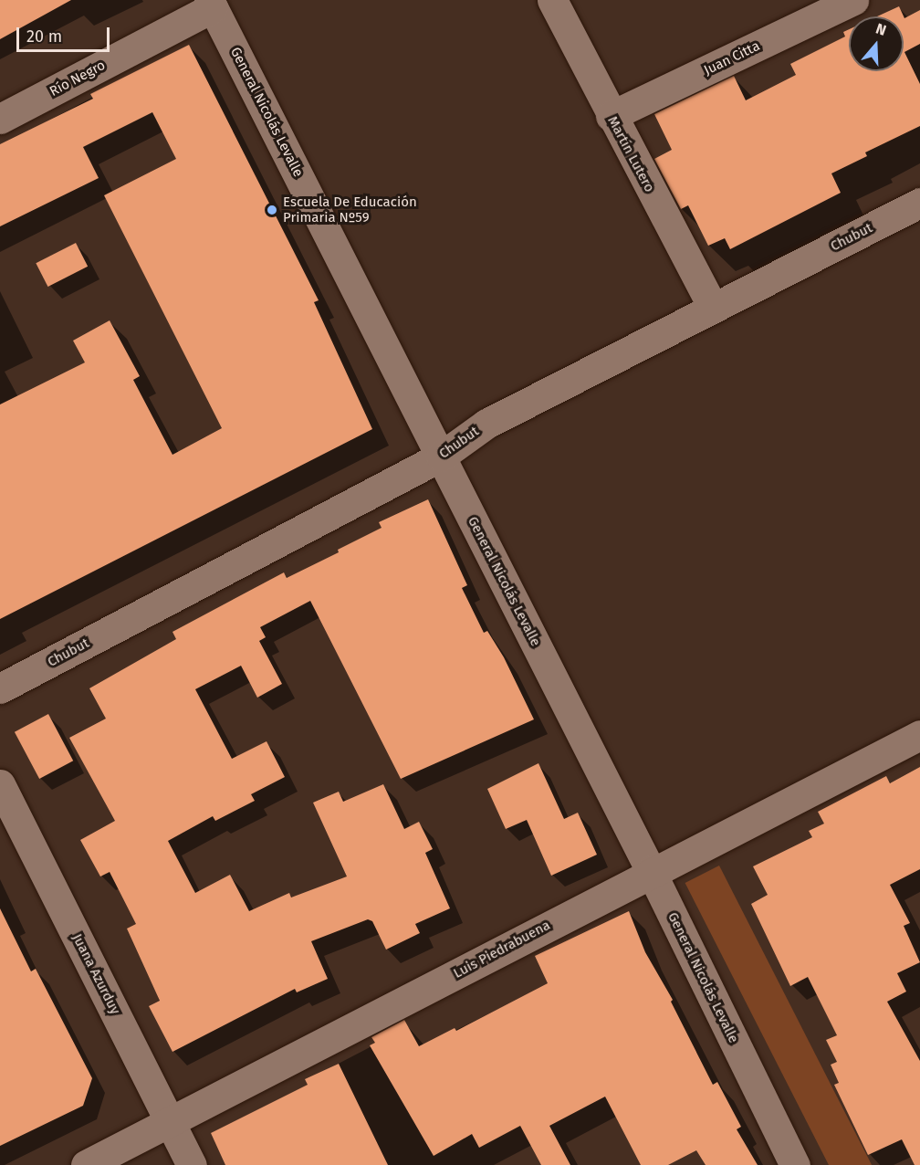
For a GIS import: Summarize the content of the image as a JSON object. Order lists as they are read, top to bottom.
{
  "streets": {
    "street": [
      "Juan Citta",
      "Río Negro",
      "General Nicolás Levalle",
      "Martín Lutero",
      "Chubut",
      "Luis Piedrabuena",
      "Juana Azurduy"
    ]
  },
  "crossings": [
    ["Juan Citta", "Martín Lutero"],
    ["Río Negro", "General Nicolás Levalle"],
    ["General Nicolás Levalle", "Chubut"],
    ["General Nicolás Levalle", "Luis Piedrabuena"],
    ["Martín Lutero", "Chubut"],
    ["Luis Piedrabuena", "Juana Azurduy"]
  ],
  "places": ["Escuela De Educación Primaria Nº59"],
  "scale_bar": "20 m",
  "north": "top"
}
